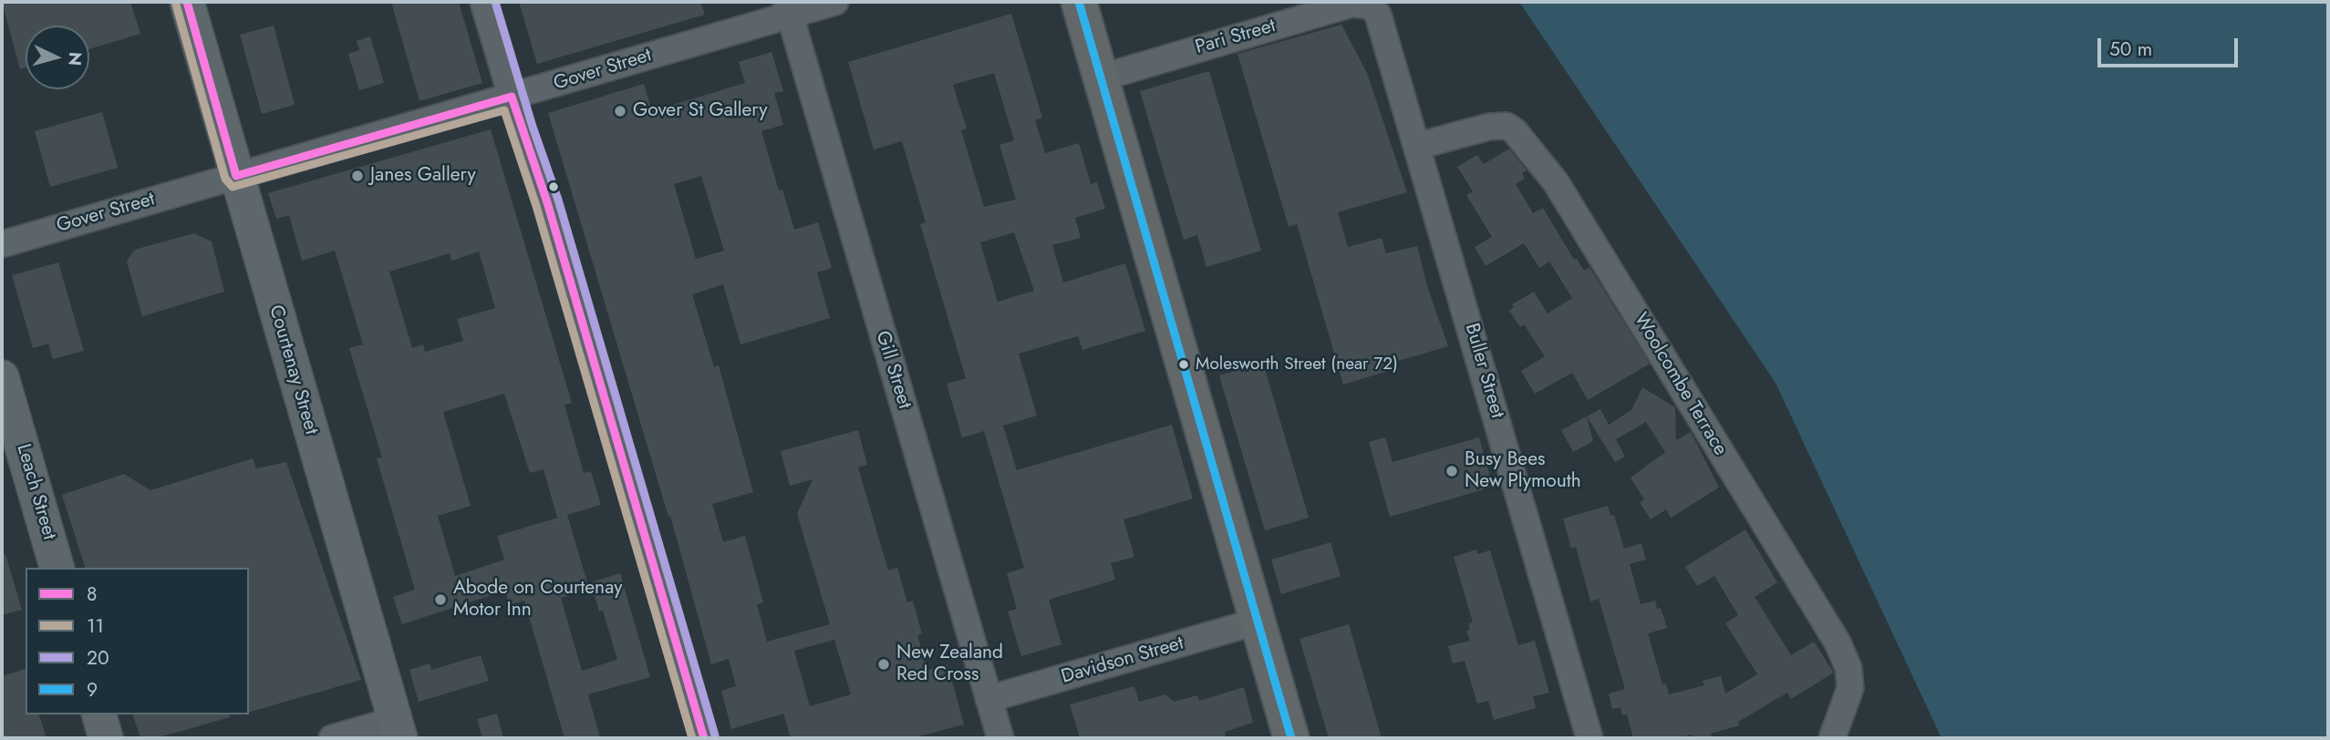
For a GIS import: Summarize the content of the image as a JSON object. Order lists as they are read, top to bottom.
{
  "streets": {
    "main road": ["Courtenay Street", "Leach Street"],
    "street": [
      "Pari Street",
      "Gover Street",
      "Gill Street",
      "Buller Street",
      "Woolcombe Terrace",
      "Davidson Street"
    ]
  },
  "crossings": [
    ["Pari Street", "Buller Street"],
    ["Gover Street", "Courtenay Street"],
    ["Gover Street", "Gill Street"],
    ["Gill Street", "Davidson Street"],
    ["Buller Street", "Woolcombe Terrace"]
  ],
  "places": [
    "Gover St Gallery",
    "Janes Gallery",
    "Molesworth Street (near 72)",
    "Busy Bees New Plymouth",
    "Abode on Courtenay Motor Inn",
    "New Zealand Red Cross"
  ],
  "lines": [
    "transit line 8",
    "transit line 20",
    "transit line 9",
    "transit line 11"
  ],
  "legend": [
    "8",
    "11",
    "20",
    "9"
  ],
  "scale_bar": "50 m",
  "north": "right"
}
